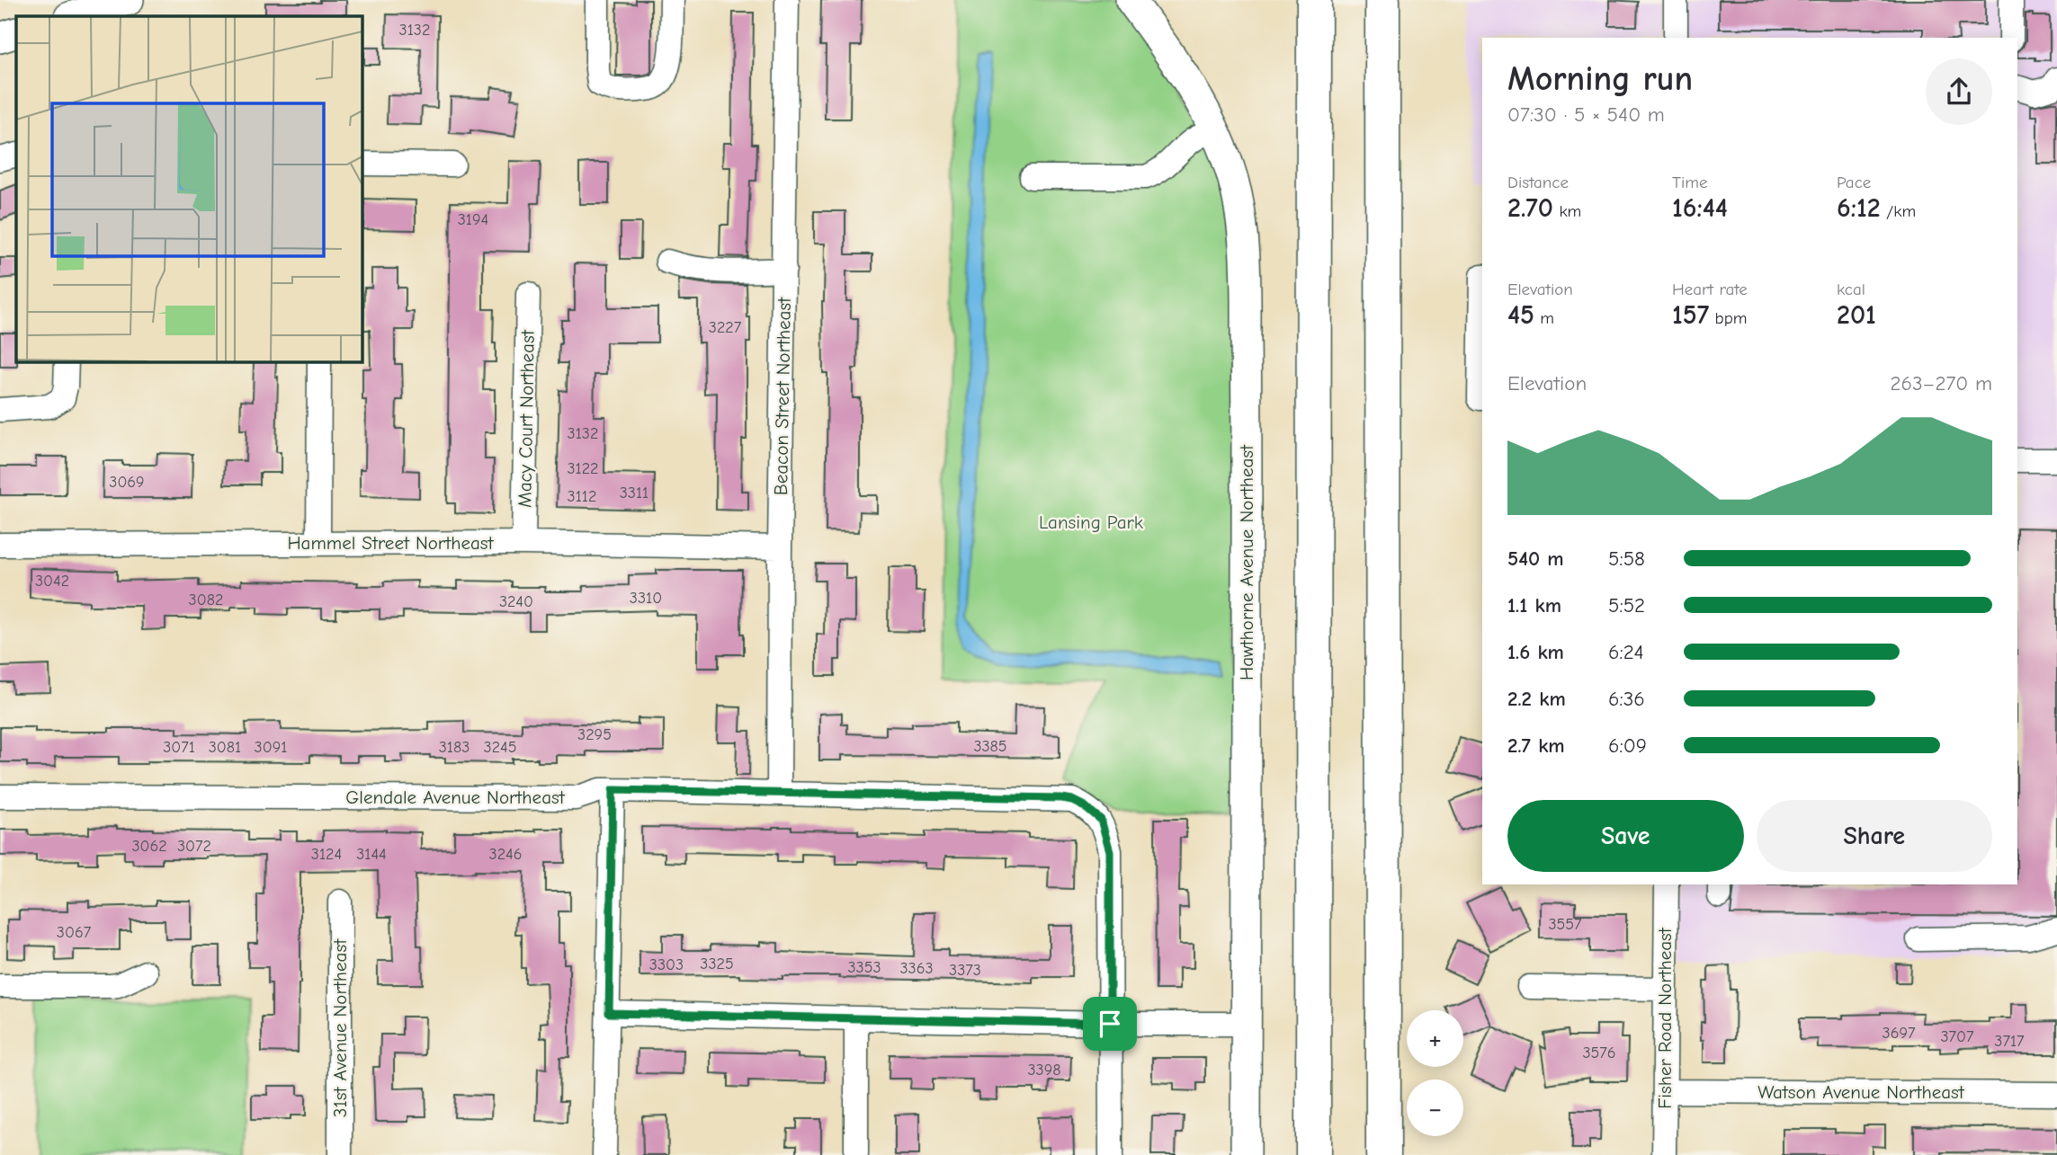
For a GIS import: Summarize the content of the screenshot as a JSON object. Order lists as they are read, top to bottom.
{
  "streets": {
    "main road": ["Hawthorne Avenue Northeast"],
    "street": [
      "Beacon Street Northeast",
      "Macy Court Northeast",
      "Hammel Street Northeast",
      "Glendale Avenue Northeast",
      "Fisher Road Northeast",
      "31st Avenue Northeast",
      "Watson Avenue Northeast"
    ]
  },
  "crossings": [
    ["Beacon Street Northeast", "Hammel Street Northeast"],
    ["Beacon Street Northeast", "Glendale Avenue Northeast"],
    ["Macy Court Northeast", "Hammel Street Northeast"],
    ["Fisher Road Northeast", "Watson Avenue Northeast"]
  ],
  "parks": ["Lansing Park"],
  "house_numbers": [
    "3132",
    "3194",
    "3227",
    "3132",
    "3122",
    "3069",
    "3311",
    "3112",
    "3042",
    "3310",
    "3082",
    "3240",
    "3295",
    "3385",
    "3071",
    "3081",
    "3091",
    "3183",
    "3245",
    "3062",
    "3072",
    "3124",
    "3144",
    "3246",
    "3557",
    "3067",
    "3325",
    "3303",
    "3353",
    "3363",
    "3373",
    "3697",
    "3707",
    "3717",
    "3576",
    "3398"
  ],
  "page": {
    "heading": ["Morning run", "07:30 · 5 × 540 m"],
    "stats": [
      ["Distance", "2.70 km"],
      ["Time", "16:44"],
      ["Pace", "6:12 /km"],
      ["Elevation", "45 m"],
      ["Heart rate", "157 bpm"],
      ["kcal", "201"]
    ],
    "chart": ["Elevation", "263–270 m"],
    "list": [
      {
        "name": "540 m",
        "note": "5:58"
      },
      {
        "name": "1.1 km",
        "note": "5:52"
      },
      {
        "name": "1.6 km",
        "note": "6:24"
      },
      {
        "name": "2.2 km",
        "note": "6:36"
      },
      {
        "name": "2.7 km",
        "note": "6:09"
      }
    ],
    "buttons": ["Save", "Share"],
    "map_buttons": ["+", "−"]
  }
}
